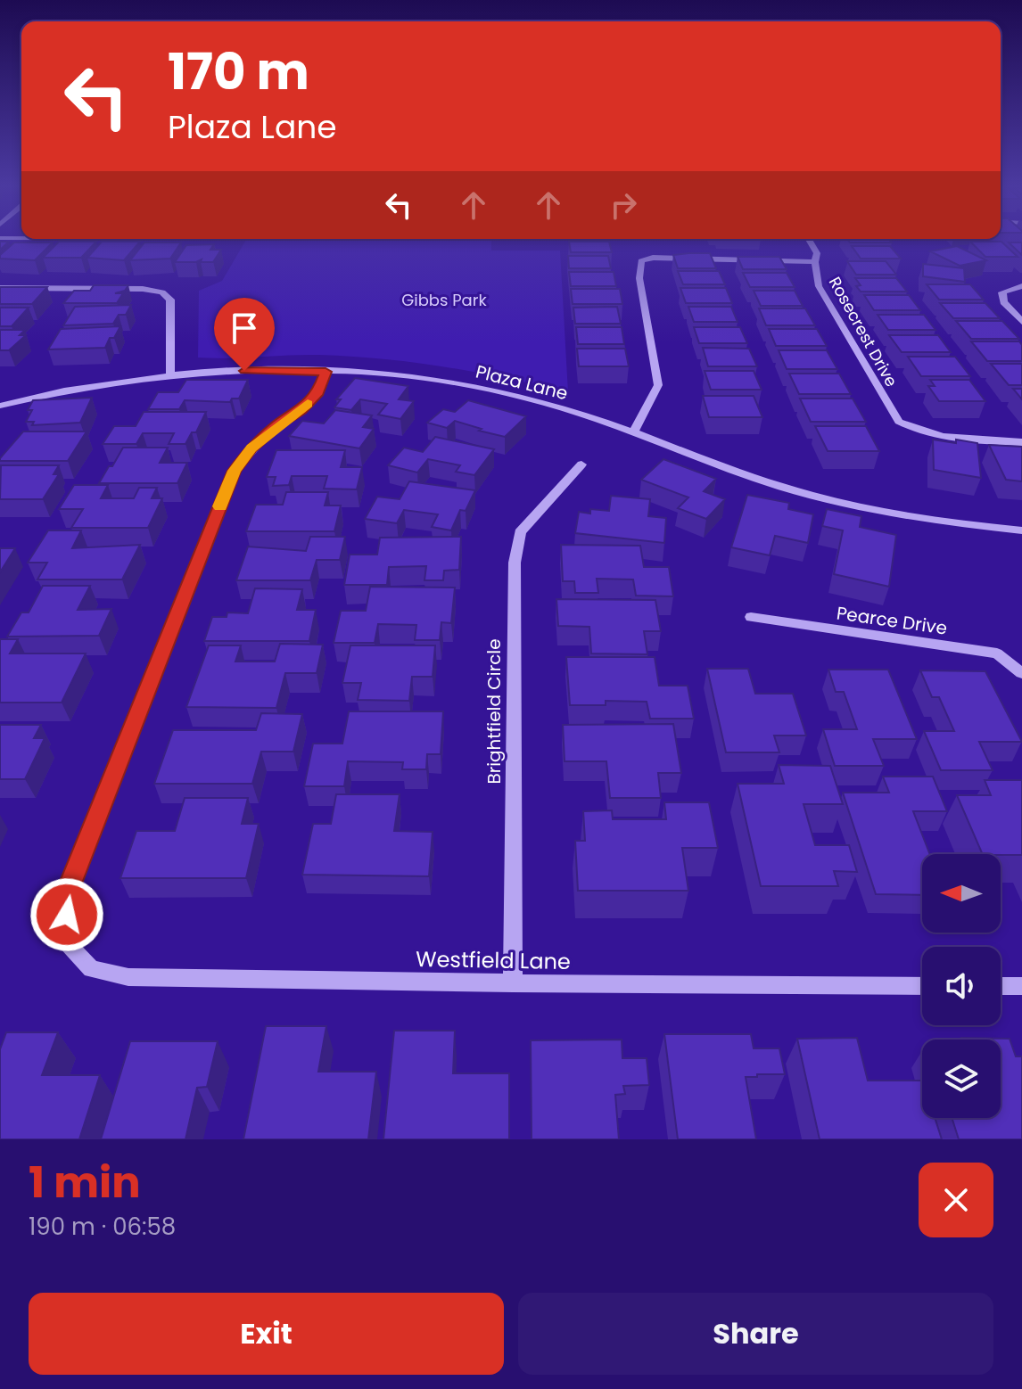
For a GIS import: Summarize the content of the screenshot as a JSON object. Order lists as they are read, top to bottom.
{
  "streets": {
    "street": [
      "Rosecrest Drive",
      "Plaza Lane",
      "Pearce Drive",
      "Brightfield Circle",
      "Westfield Lane"
    ]
  },
  "crossings": [
    ["Plaza Lane", "Westfield Lane"],
    ["Brightfield Circle", "Westfield Lane"]
  ],
  "parks": ["Gibbs Park"],
  "north": "left",
  "page": {
    "turn": ["170 m", "Plaza Lane"],
    "heading": ["1 min", "190 m · 06:58"],
    "buttons": ["Exit", "Share"]
  }
}
